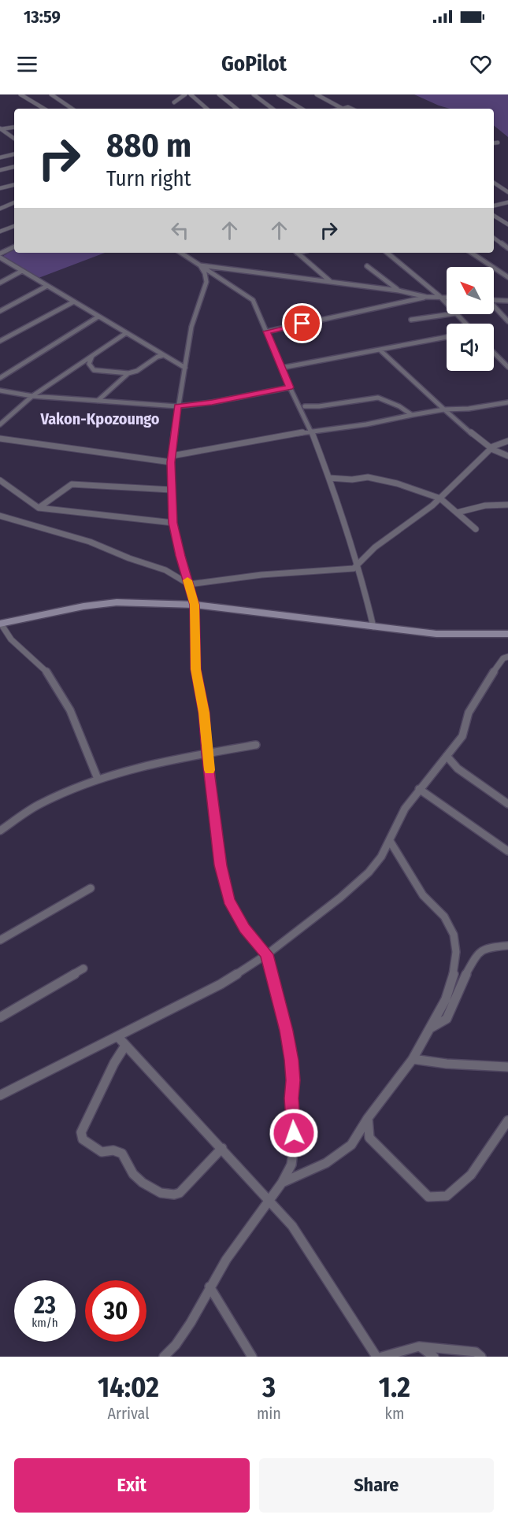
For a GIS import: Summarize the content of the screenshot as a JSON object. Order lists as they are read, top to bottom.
{
  "districts": ["Vakon-Kpozoungo"],
  "north": "top left",
  "page": {
    "status": "13:59",
    "header": "GoPilot",
    "turn": ["880 m", "Turn right"],
    "speed": "23 km/h",
    "limit": "30",
    "eta": [
      "14:02",
      "Arrival",
      "3",
      "min",
      "1.2",
      "km"
    ],
    "buttons": ["Exit", "Share"]
  }
}
